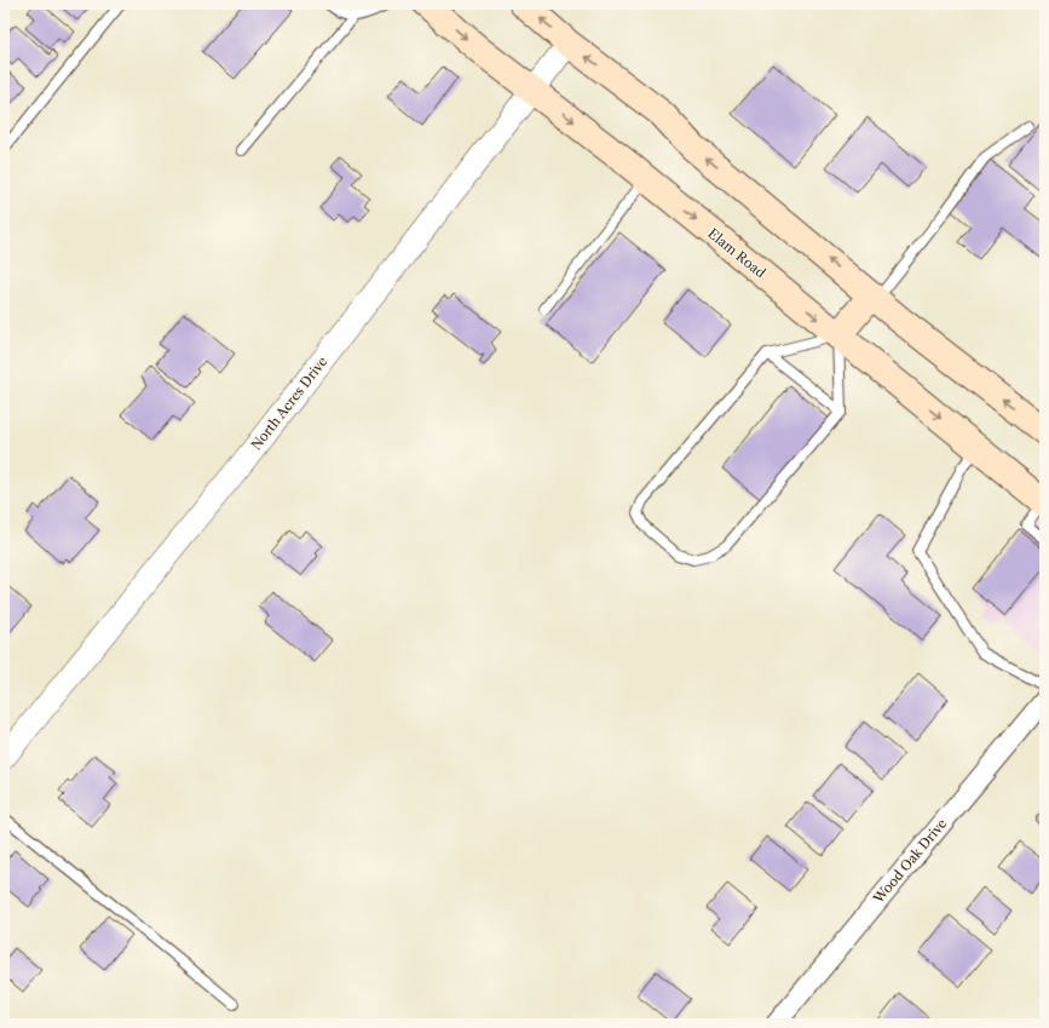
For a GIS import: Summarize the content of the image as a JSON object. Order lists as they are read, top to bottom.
{
  "streets": {
    "main road": ["Elam Road"],
    "street": ["North Acres Drive", "Wood Oak Drive"]
  },
  "crossings": [
    ["Elam Road", "North Acres Drive"]
  ]
}
